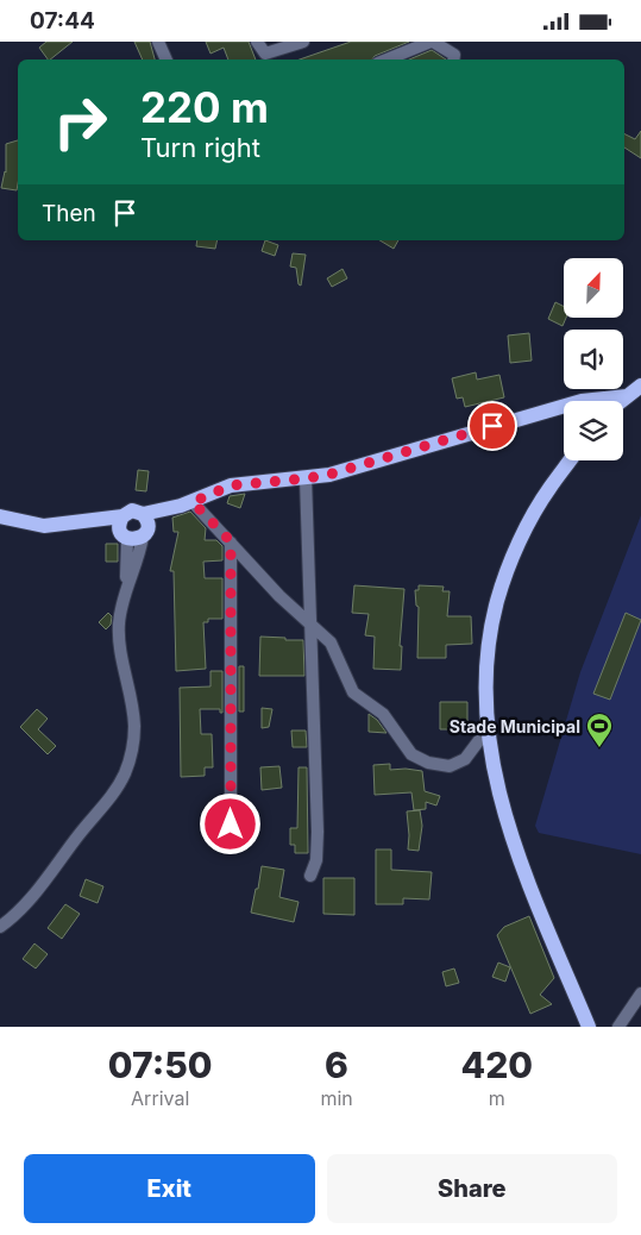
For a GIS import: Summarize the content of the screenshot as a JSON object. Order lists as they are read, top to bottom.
{
  "places": {
    "sports": ["Stade Municipal"]
  },
  "north": "top right",
  "page": {
    "status": "07:44",
    "turn": ["220 m", "Turn right"],
    "then": "Then",
    "eta": [
      "07:50",
      "Arrival",
      "6",
      "min",
      "420",
      "m"
    ],
    "buttons": ["Exit", "Share"]
  }
}
